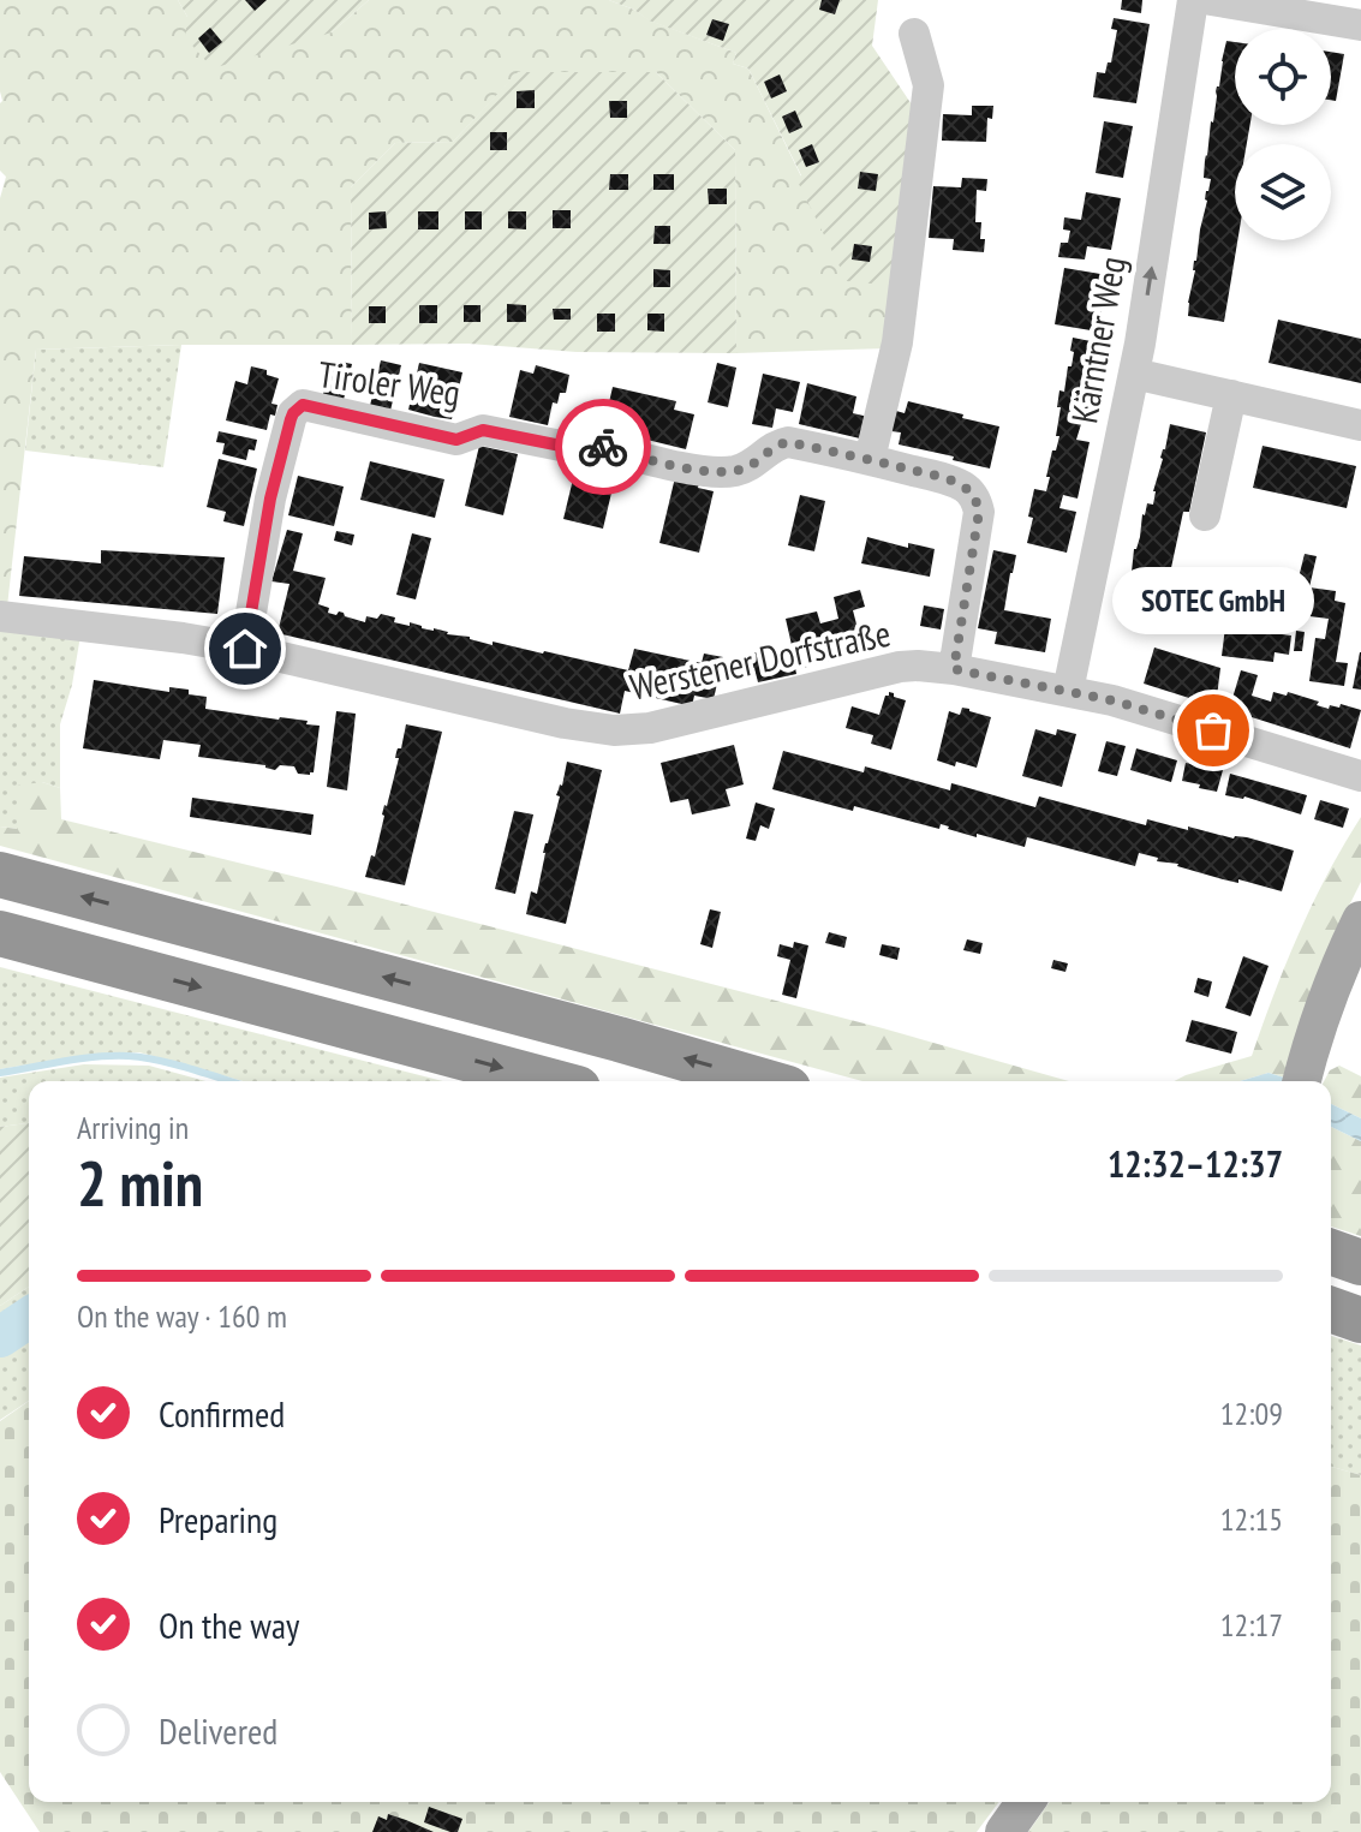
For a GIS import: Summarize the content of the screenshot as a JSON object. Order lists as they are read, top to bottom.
{
  "streets": {
    "street": ["Kärntner Weg", "Tiroler Weg", "Werstener Dorfstraße"]
  },
  "crossings": [
    ["Kärntner Weg", "Werstener Dorfstraße"],
    ["Tiroler Weg", "Werstener Dorfstraße"]
  ],
  "places": ["SOTEC GmbH"],
  "page": {
    "bubble": "SOTEC GmbH",
    "heading": ["2 min", "Arriving in", "12:32–12:37"],
    "bar": "On the way · 160 m",
    "list": [
      ["Confirmed", "12:09"],
      ["Preparing", "12:15"],
      ["On the way", "12:17"],
      "Delivered"
    ]
  }
}
